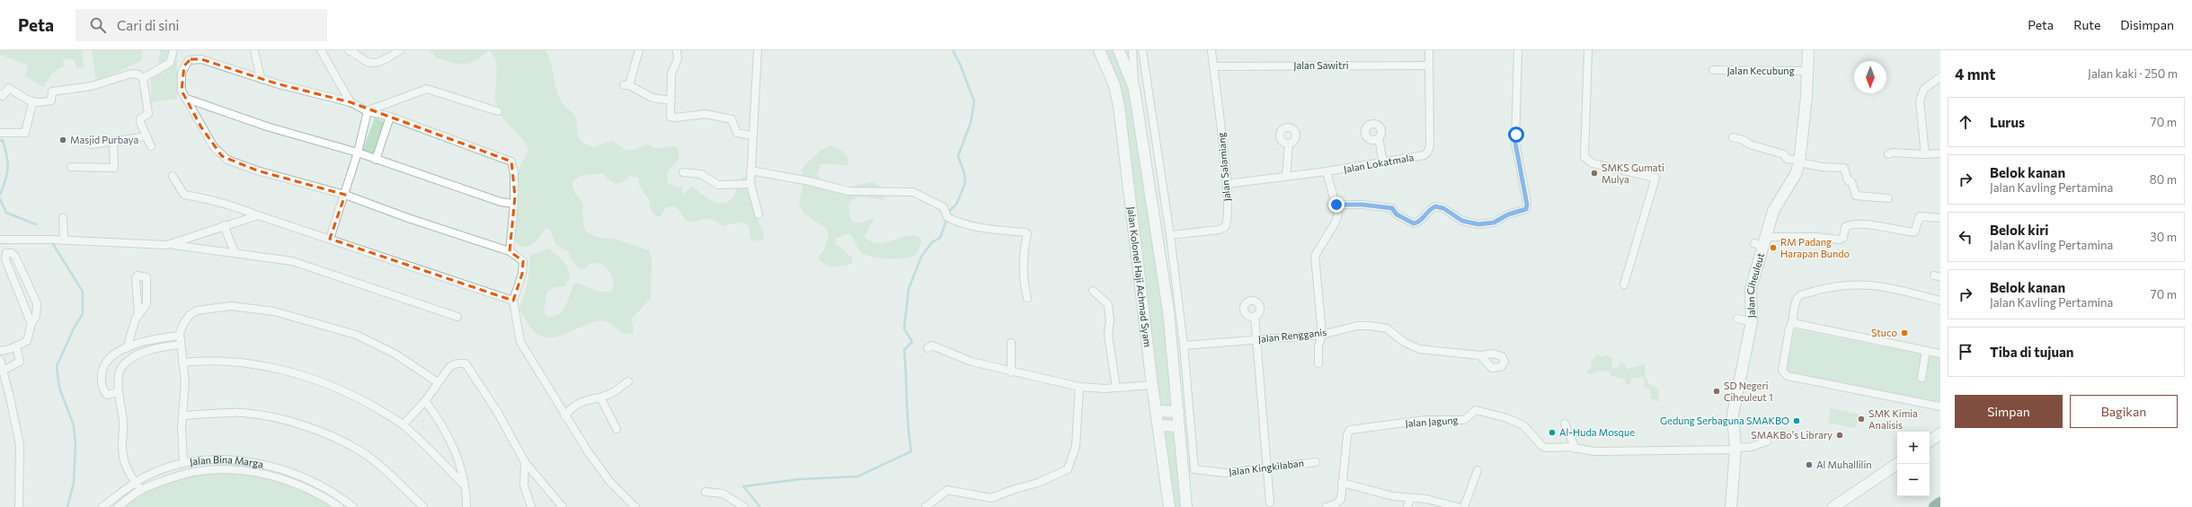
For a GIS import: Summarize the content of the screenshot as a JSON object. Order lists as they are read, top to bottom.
{
  "streets": {
    "main road": ["Jalan Kolonel Haji Achmad Syam", "Jalan Ciheuleut"],
    "street": [
      "Jalan Sawitri",
      "Jalan Kecubung",
      "Jalan Lokatmala",
      "Jalan Salamiang",
      "Jalan Rengganis",
      "Jalan Jagung",
      "Jalan Bina Marga",
      "Jalan Kingkilaban"
    ]
  },
  "crossings": [
    ["Jalan Sawitri", "Jalan Lokatmala"],
    ["Jalan Sawitri", "Jalan Salamiang"],
    ["Jalan Kecubung", "Jalan Ciheuleut"],
    ["Jalan Lokatmala", "Jalan Salamiang"],
    ["Jalan Ciheuleut", "Jalan Jagung"],
    ["Jalan Rengganis", "Jalan Kingkilaban"]
  ],
  "places": [
    "Masjid Purbaya",
    "SMKS Gumati Mulya",
    "RM Padang Harapan Bundo",
    "Stuco",
    "SD Negeri Ciheuleut 1",
    "SMK Kimia Analisis",
    "Gedung Serbaguna SMAKBO",
    "Al-Huda Mosque",
    "SMAKBo's Library",
    "Al Muhallilin"
  ],
  "north": "bottom",
  "page": {
    "header": "Peta",
    "search": "Cari di sini",
    "nav": ["Peta", "Rute", "Disimpan"],
    "heading": ["4 mnt", "Jalan kaki · 250 m"],
    "list": [
      ["Lurus", "70 m"],
      ["Belok kanan", "Jalan Kavling Pertamina", "80 m"],
      ["Belok kiri", "Jalan Kavling Pertamina", "30 m"],
      ["Belok kanan", "Jalan Kavling Pertamina", "70 m"],
      "Tiba di tujuan"
    ],
    "buttons": ["Simpan", "Bagikan"],
    "map_buttons": ["+", "−"]
  }
}
